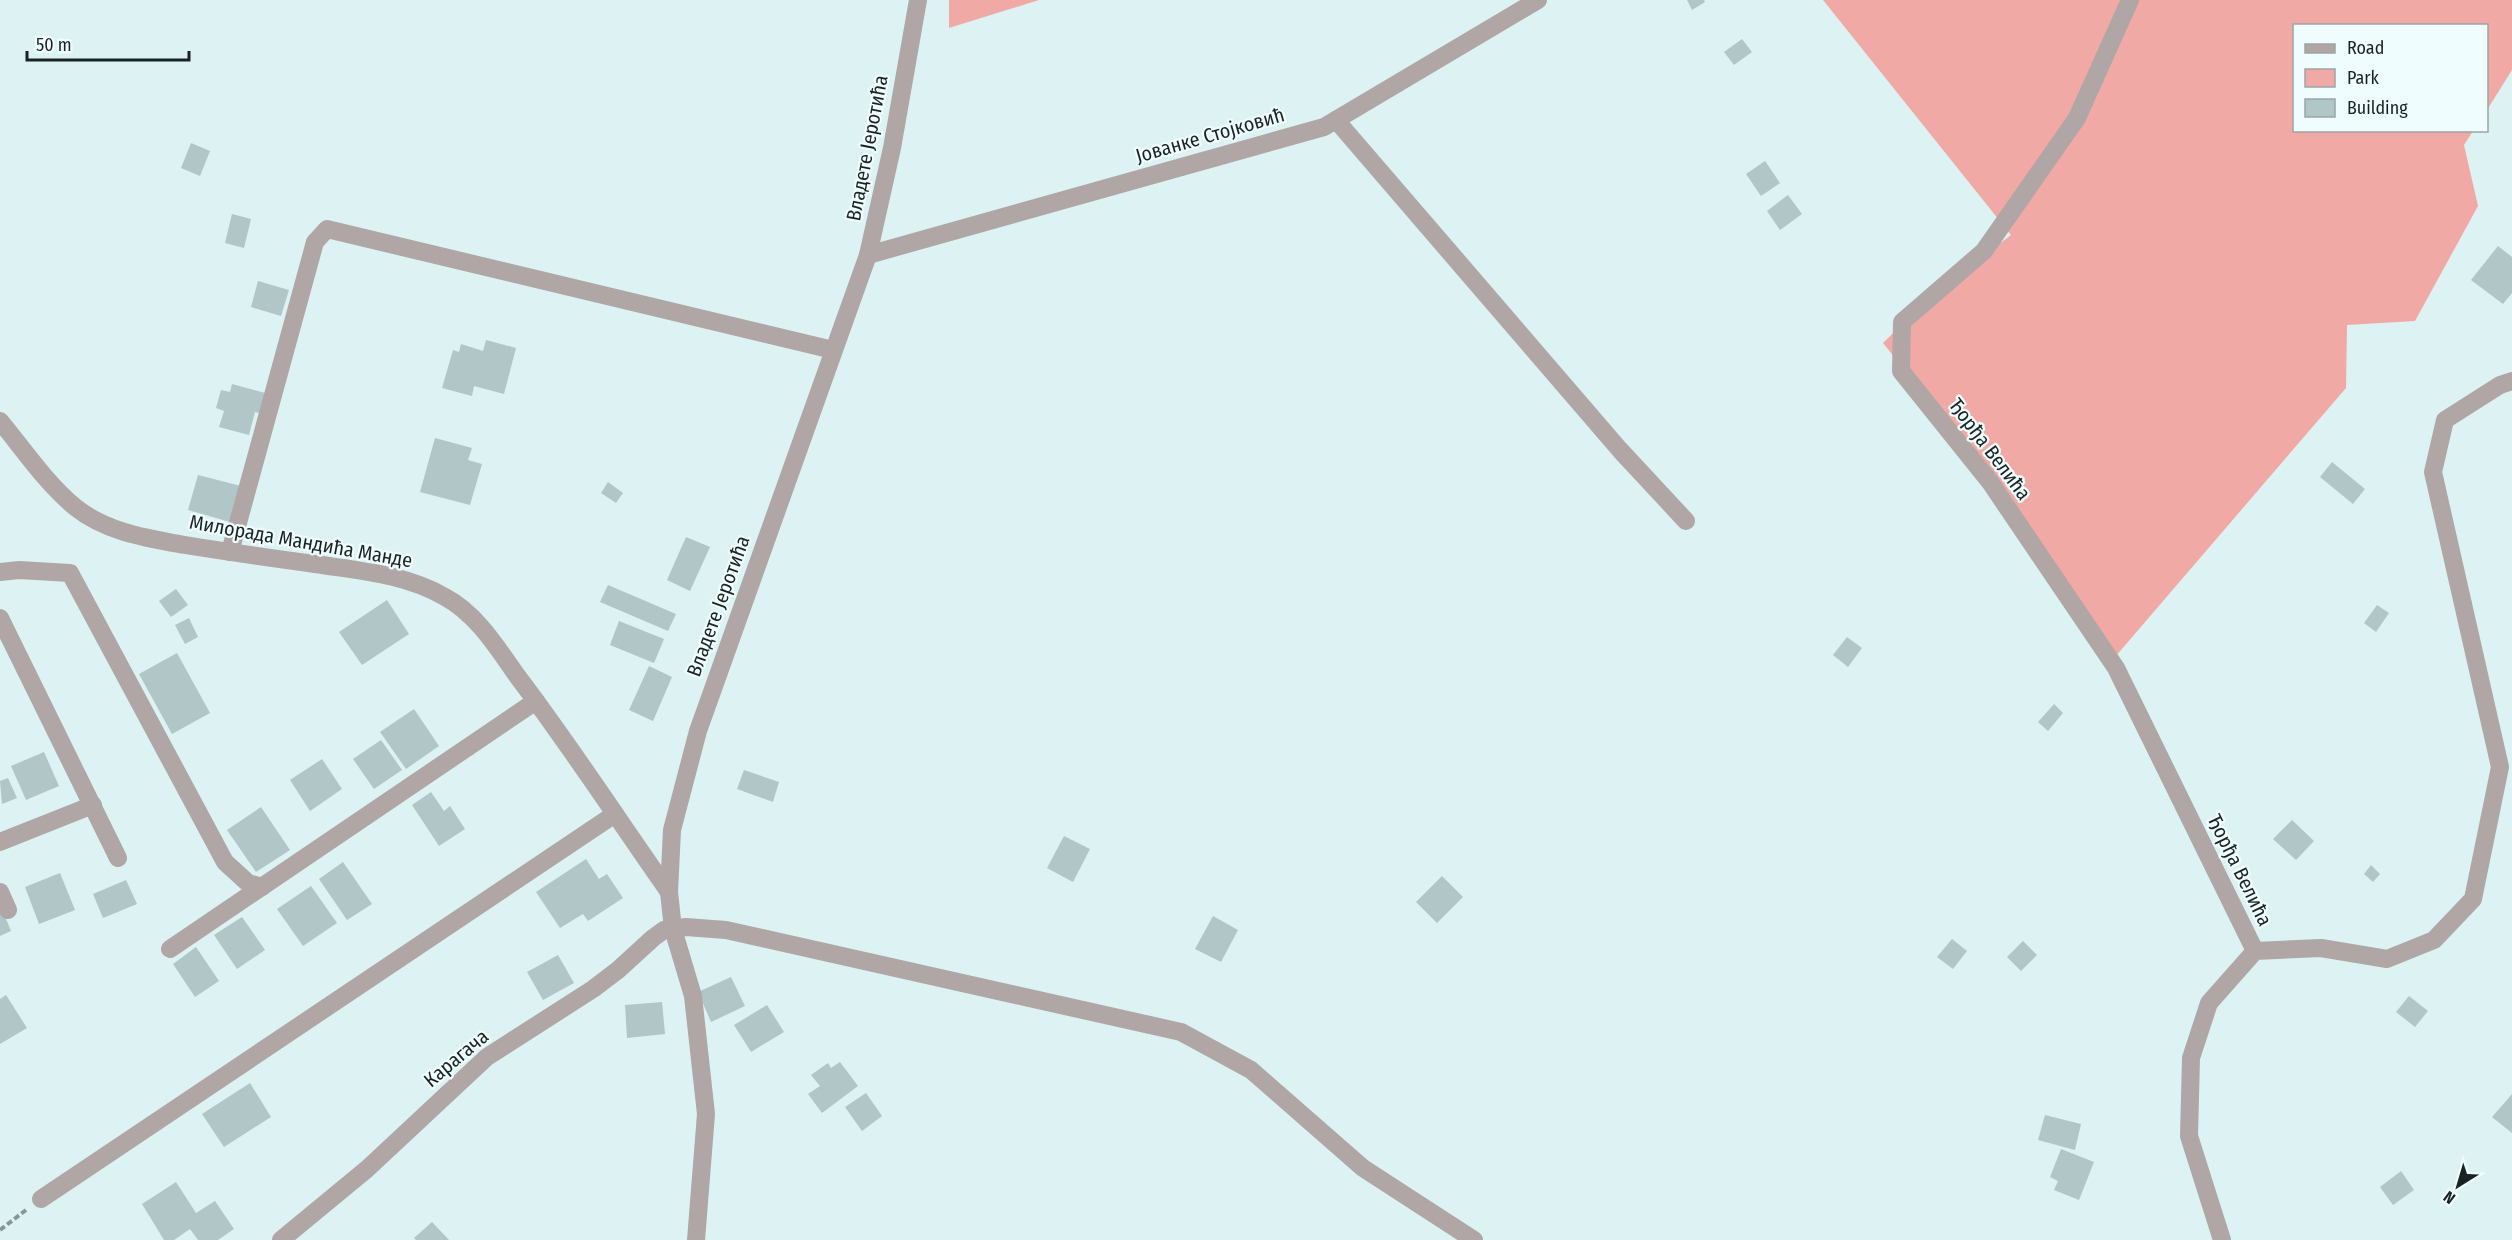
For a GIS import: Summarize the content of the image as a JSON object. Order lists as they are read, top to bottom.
{
  "streets": {
    "street": [
      "Јованке Стојковић",
      "Владете Јеротића",
      "Ђорђа Велића",
      "Милорада Мандића Манде",
      "Карагача"
    ]
  },
  "crossings": [
    ["Јованке Стојковић", "Владете Јеротића"],
    ["Владете Јеротића", "Милорада Мандића Манде"],
    ["Владете Јеротића", "Карагача"]
  ],
  "legend": ["Road", "Park", "Building"],
  "scale_bar": "50 m",
  "north": "bottom left"
}
